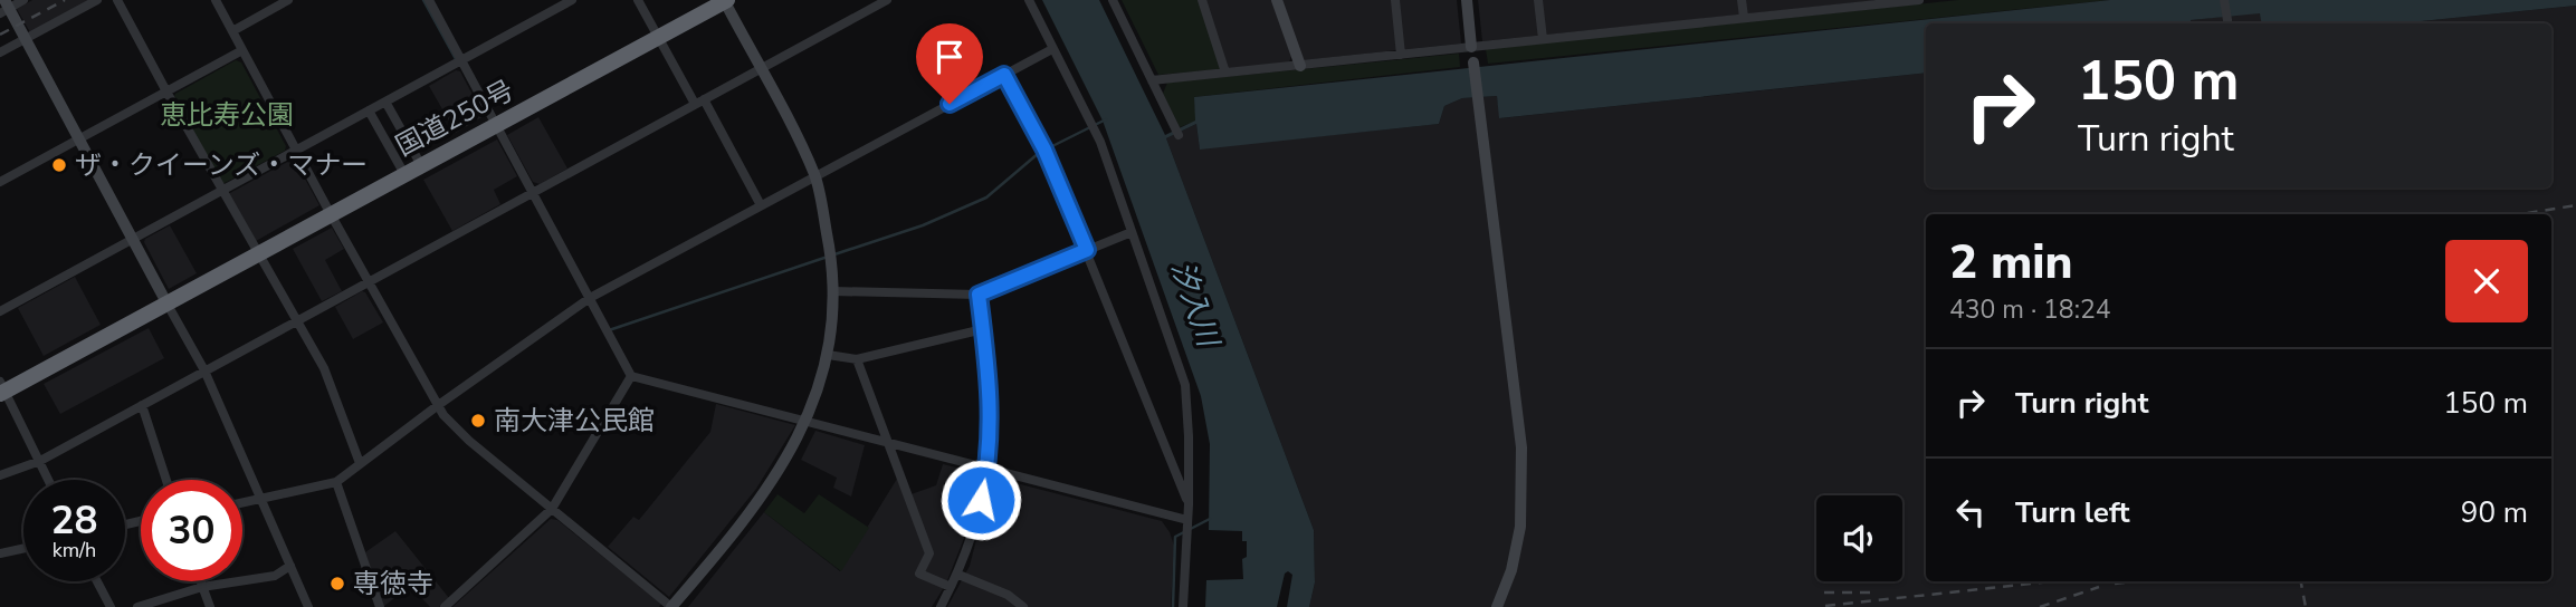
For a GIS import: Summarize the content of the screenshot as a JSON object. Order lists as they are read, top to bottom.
{
  "streets": {
    "highway": ["国道250号"]
  },
  "water": ["汐入川"],
  "parks": ["恵比寿公園"],
  "places": ["ザ・クイーンズ・マナー", "南大津公民館", "専徳寺"],
  "page": {
    "turn": ["150 m", "Turn right"],
    "heading": ["2 min", "430 m · 18:24"],
    "list": [
      {
        "name": "Turn right",
        "value": "150 m"
      },
      {
        "name": "Turn left",
        "value": "90 m"
      }
    ],
    "speed": "28 km/h",
    "limit": "30"
  }
}
